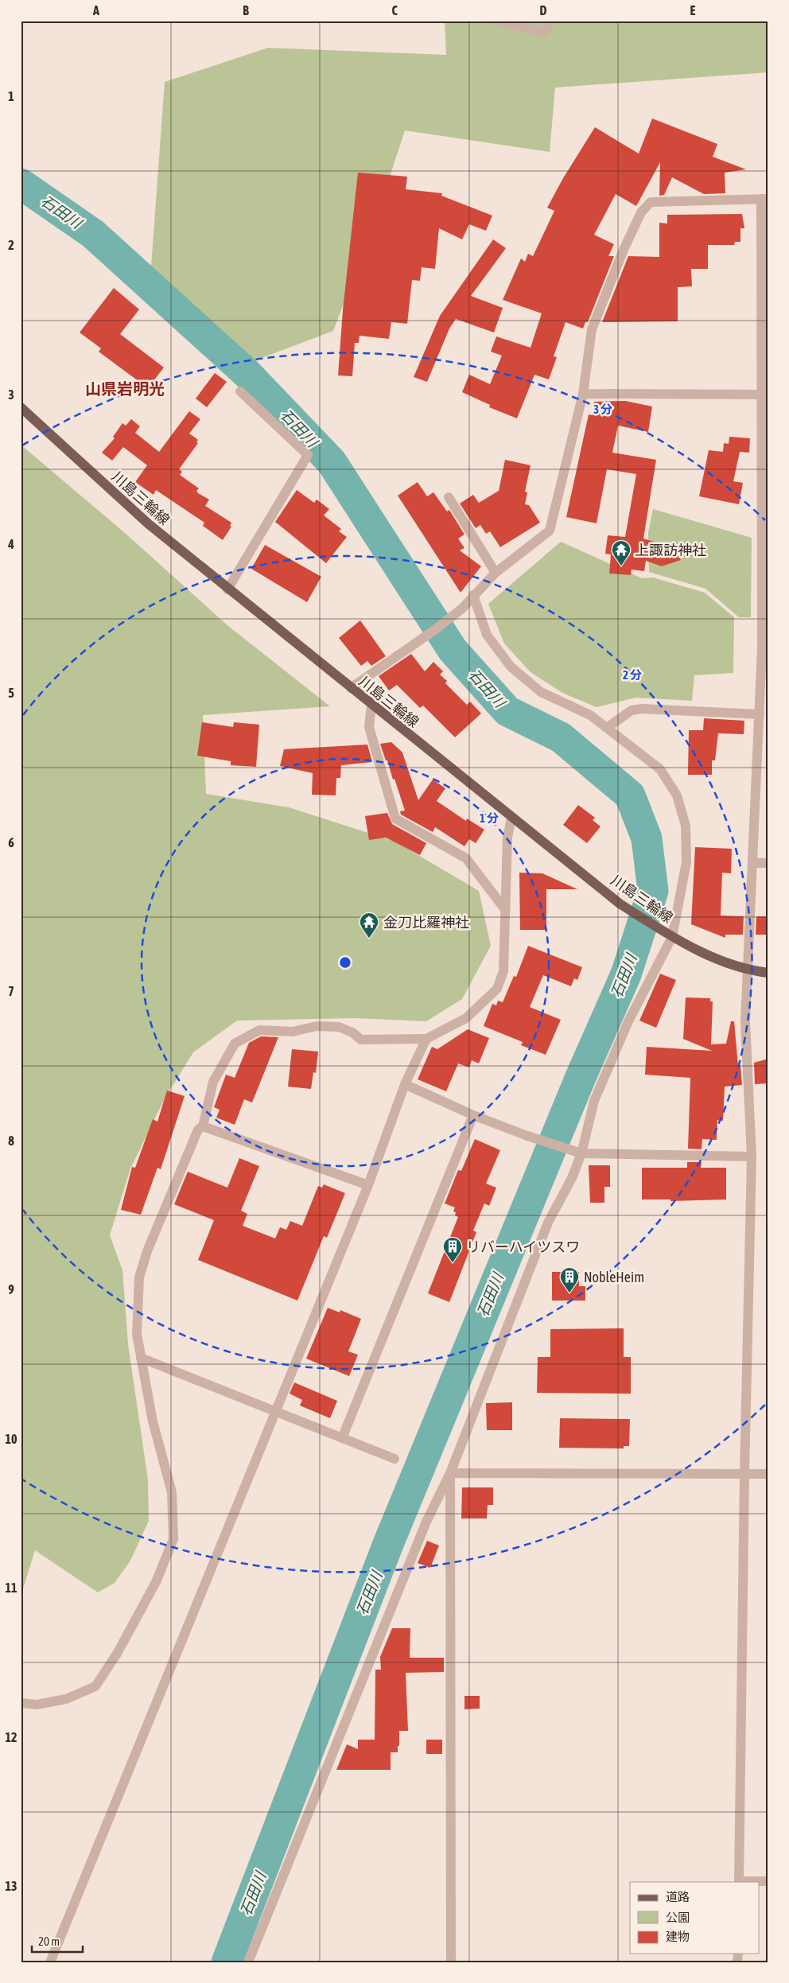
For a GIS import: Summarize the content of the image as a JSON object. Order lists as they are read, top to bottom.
{
  "streets": {
    "main road": ["川島三輪線"]
  },
  "districts": ["山県岩明光"],
  "water": ["石田川"],
  "places": {
    "temple": ["上諏訪神社", "金刀比羅神社"],
    "building": ["リバーハイツスワ", "NobleHeim"]
  },
  "legend": ["道路", "公園", "建物"],
  "scale_bar": "20 m",
  "grid": {
    "columns": [
      "A",
      "B",
      "C",
      "D",
      "E"
    ],
    "rows": [
      "1",
      "2",
      "3",
      "4",
      "5",
      "6",
      "7",
      "8",
      "9",
      "10",
      "11",
      "12",
      "13"
    ]
  },
  "rings": ["3 分", "2 分", "1 分"]
}
